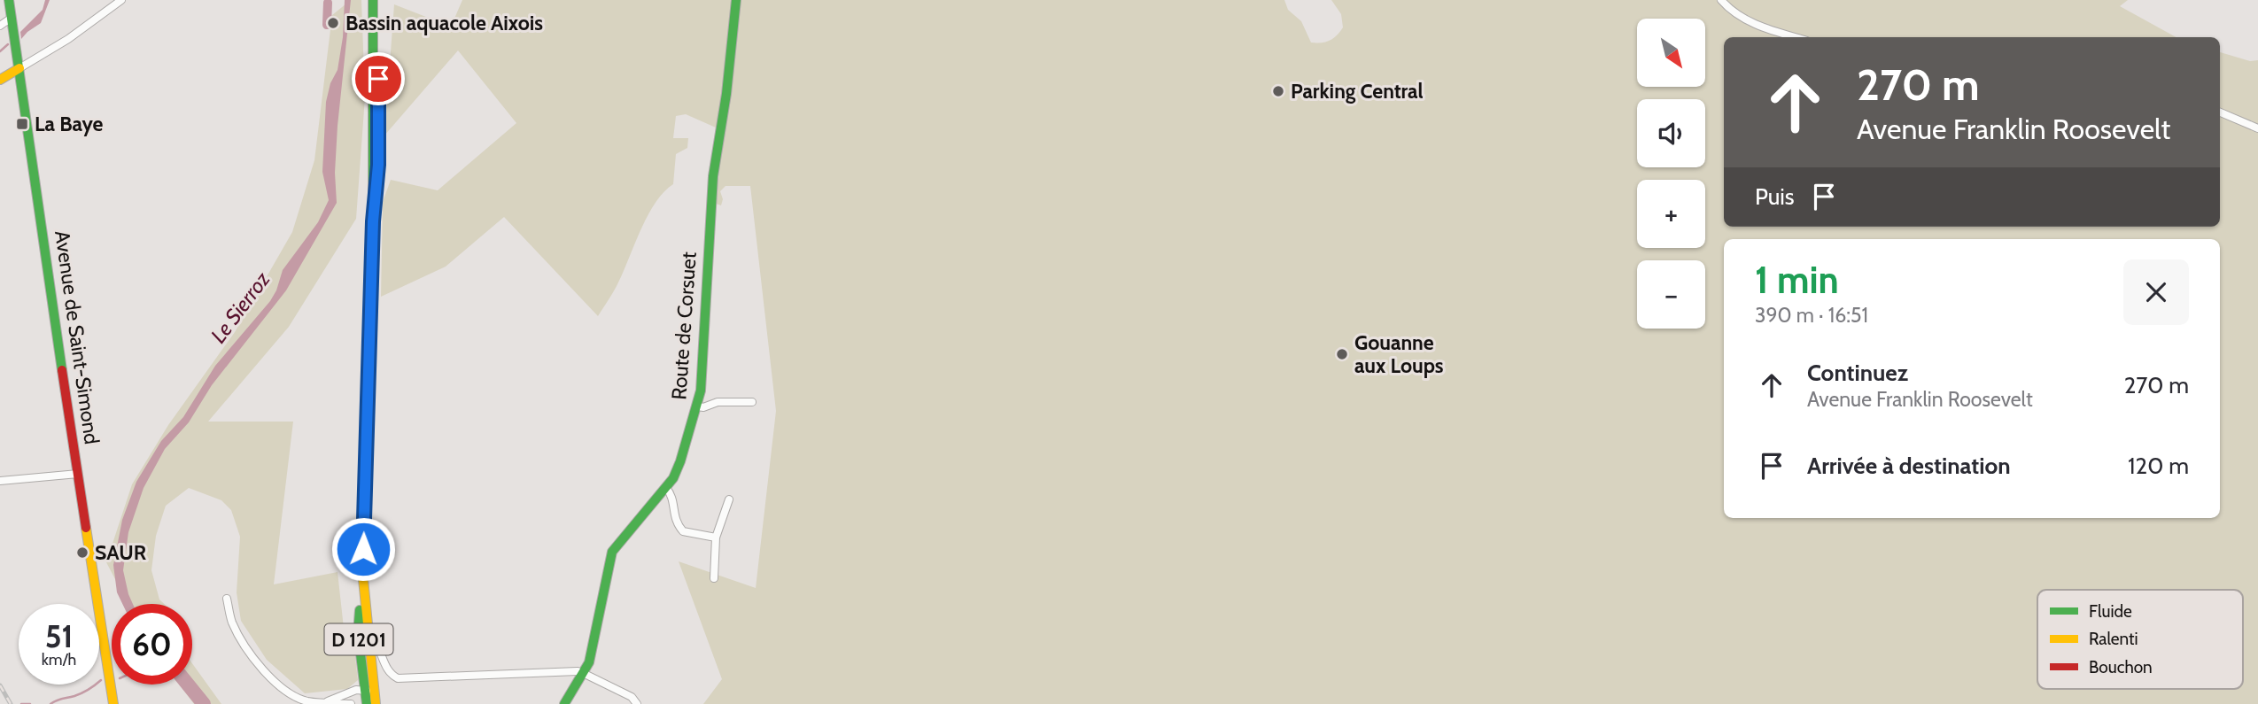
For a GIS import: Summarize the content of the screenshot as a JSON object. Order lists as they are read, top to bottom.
{
  "streets": {
    "main road": ["Route de Corsuet", "Avenue de Saint-Simond", "D 1201"]
  },
  "water": ["Le Sierroz"],
  "places": {
    "other": [
      "Bassin aquacole Aixois",
      "Parking Central",
      "Gouanne aux Loups",
      "SAUR"
    ],
    "transit": ["La Baye"]
  },
  "legend": ["Fluide", "Ralenti", "Bouchon"],
  "north": "bottom right",
  "page": {
    "map_buttons": ["+", "−"],
    "turn": ["270 m", "Avenue Franklin Roosevelt"],
    "then": "Puis",
    "heading": ["1 min", "390 m · 16:51"],
    "list": [
      {
        "name": "Continuez",
        "note": "Avenue Franklin Roosevelt",
        "value": "270 m"
      },
      {
        "name": "Arrivée à destination",
        "value": "120 m"
      }
    ],
    "speed": "51 km/h",
    "limit": "60"
  }
}
